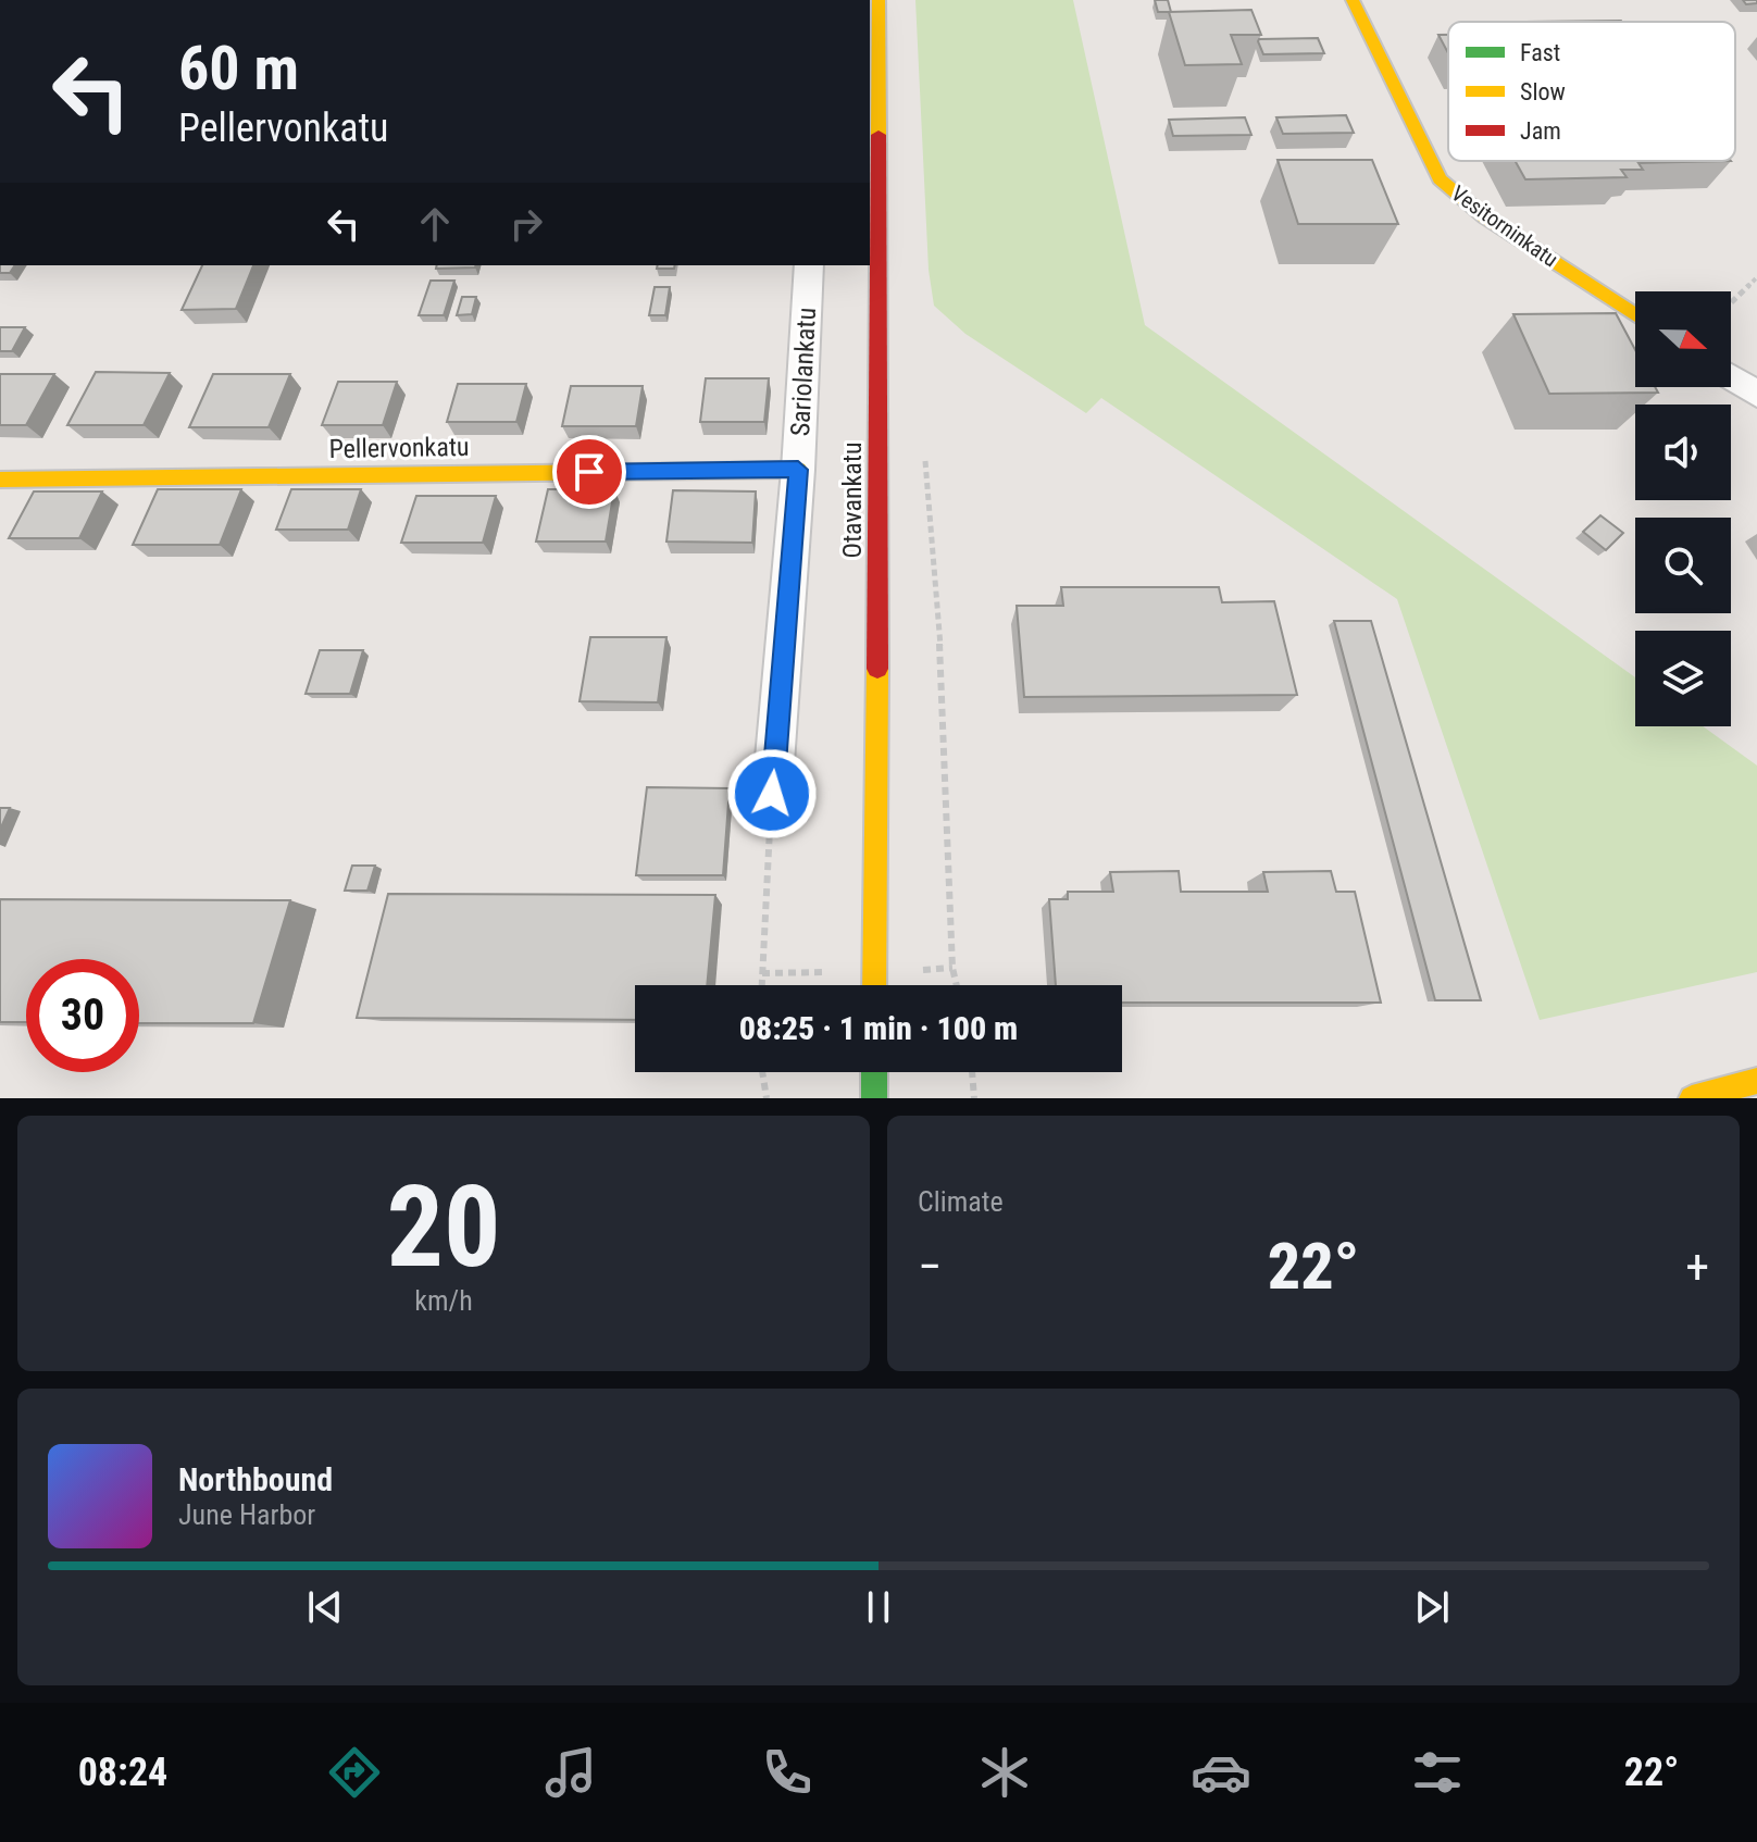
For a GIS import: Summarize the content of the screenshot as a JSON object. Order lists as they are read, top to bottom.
{
  "streets": {
    "street": [
      "Vesitorninkatu",
      "Sariolankatu",
      "Pellervonkatu",
      "Otavankatu"
    ]
  },
  "crossings": [
    ["Sariolankatu", "Pellervonkatu"]
  ],
  "legend": ["Fast", "Slow", "Jam"],
  "north": "right",
  "page": {
    "turn": ["60 m", "Pellervonkatu"],
    "limit": "30",
    "trip": "08:25 · 1 min · 100 m",
    "tile": [
      ["20", "km/h"],
      "Climate"
    ],
    "heat": ["−", "22°", "+"],
    "song": ["Northbound", "June Harbor"],
    "tabs": ["08:24", "22°"]
  }
}
